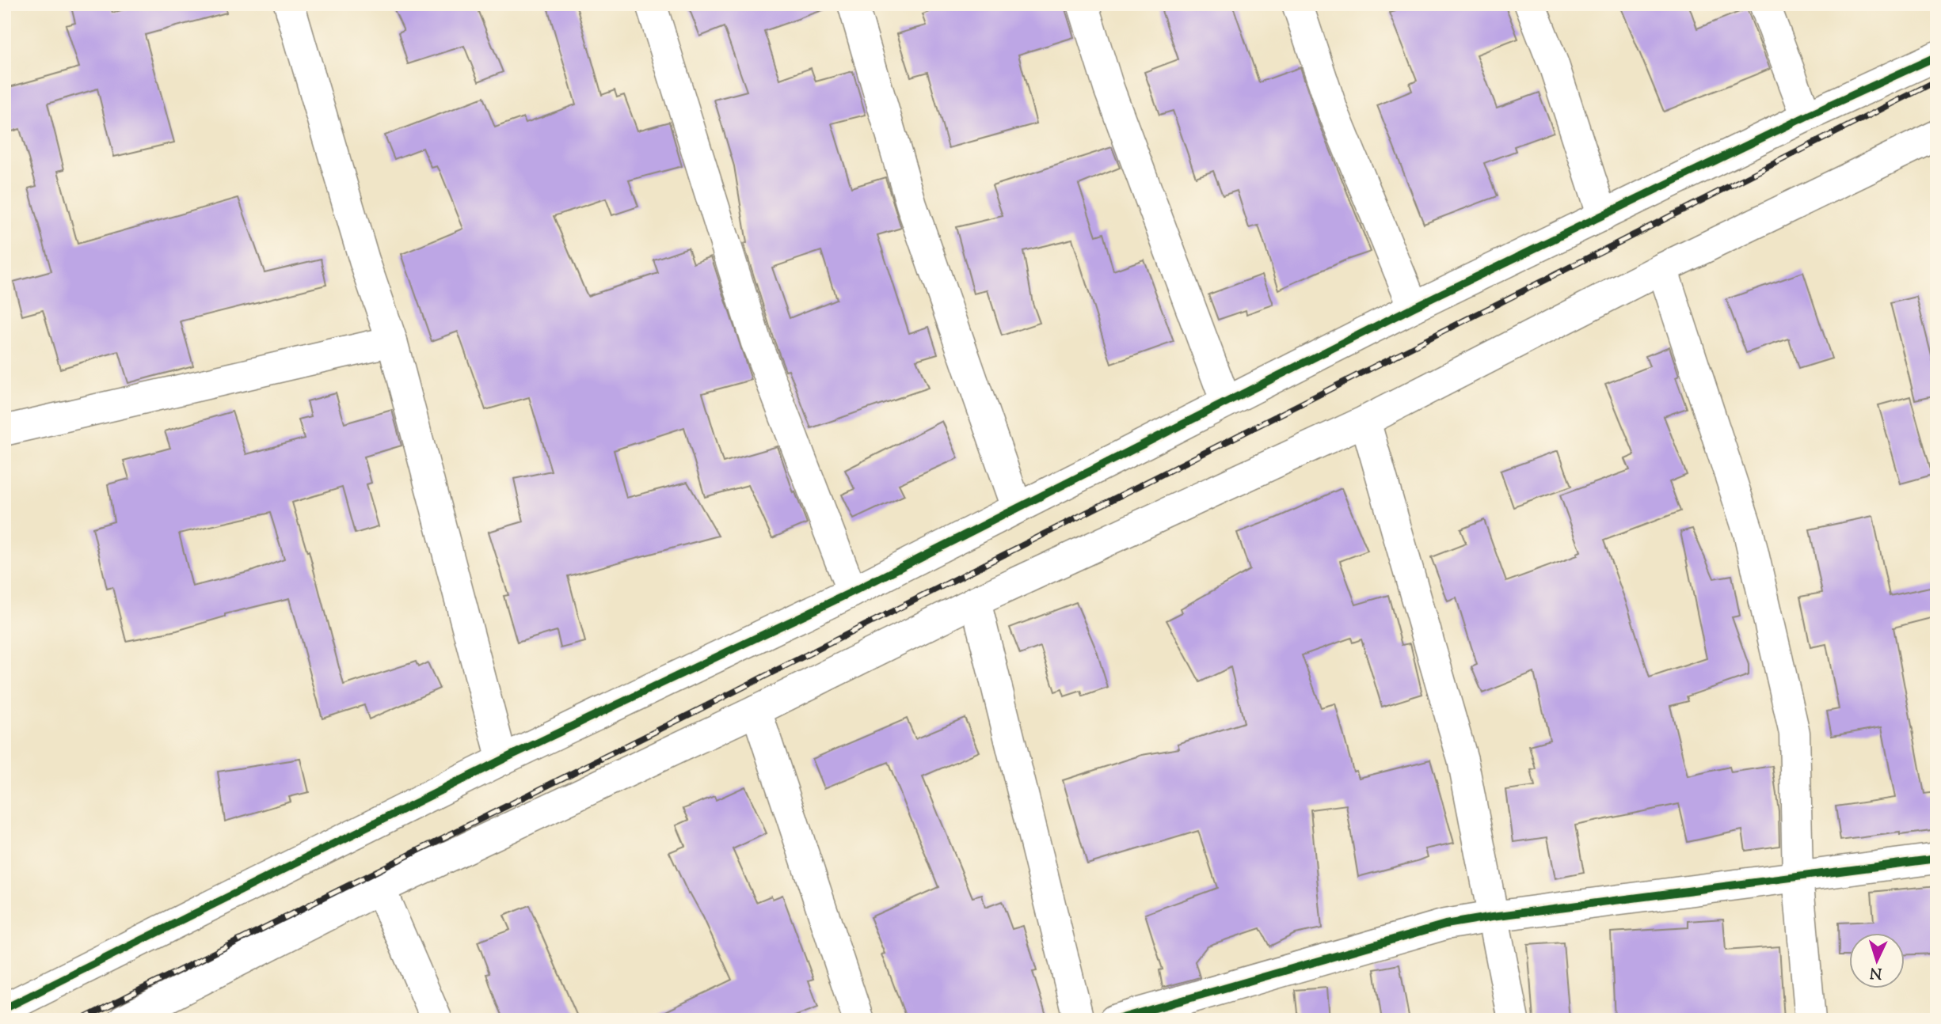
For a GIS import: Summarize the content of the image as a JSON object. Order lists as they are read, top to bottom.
{
  "north": "bottom"
}
